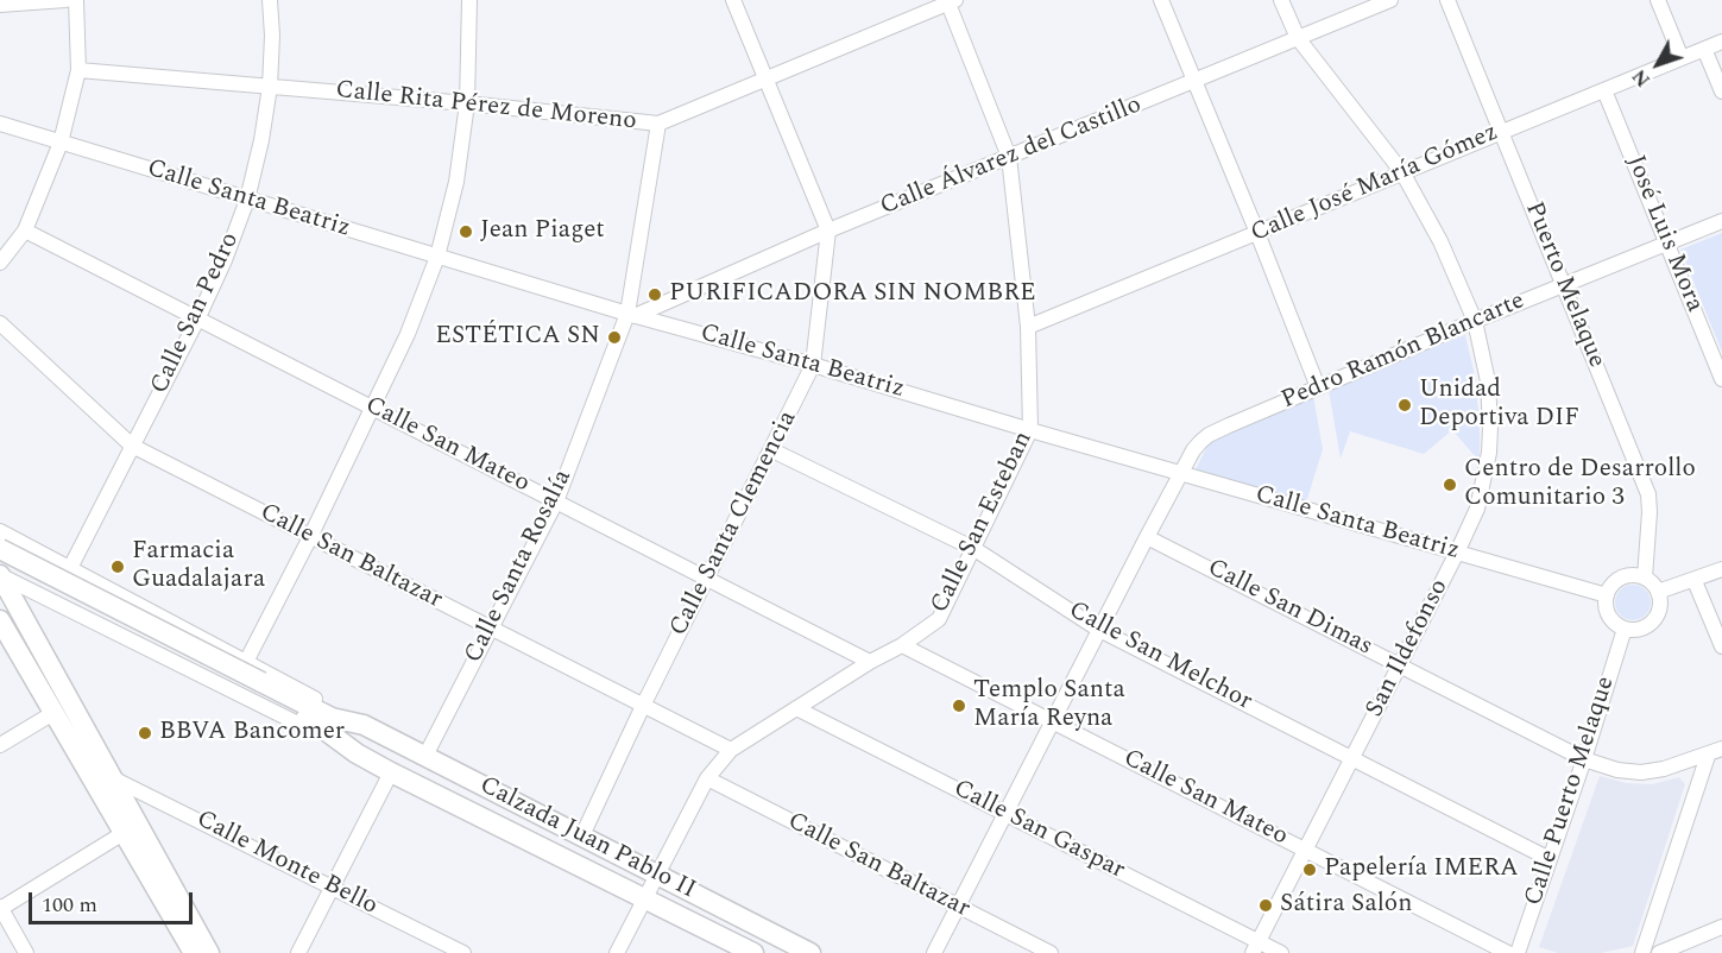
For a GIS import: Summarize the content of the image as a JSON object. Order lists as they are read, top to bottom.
{
  "streets": {
    "main road": ["Calzada Juan Pablo II"],
    "street": [
      "Calle Rita Pérez de Moreno",
      "Calle Álvarez del Castillo",
      "Calle José María Gómez",
      "Calle Santa Beatriz",
      "José Luis Mora",
      "Puerto Melaque",
      "Calle San Pedro",
      "Pedro Ramón Blancarte",
      "Calle San Mateo",
      "Calle San Esteban",
      "Calle Santa Clemencia",
      "Calle San Baltazar",
      "Calle Santa Rosalía",
      "Calle San Dimas",
      "San Ildefonso",
      "Calle San Melchor",
      "Calle Puerto Melaque",
      "Calle San Gaspar",
      "Calle Monte Bello"
    ]
  },
  "crossings": [
    ["Calle Rita Pérez de Moreno", "Calle San Pedro"],
    ["Calle Rita Pérez de Moreno", "Calle San Esteban"],
    ["Calle Rita Pérez de Moreno", "Calle Santa Clemencia"],
    ["Calle Rita Pérez de Moreno", "Calle Santa Rosalía"],
    ["Calle Álvarez del Castillo", "Calle Santa Beatriz"],
    ["Calle Álvarez del Castillo", "Calle San Esteban"],
    ["Calle Álvarez del Castillo", "Calle Santa Clemencia"],
    ["Calle Álvarez del Castillo", "Calle Santa Rosalía"],
    ["Calle Álvarez del Castillo", "San Ildefonso"],
    ["Calle José María Gómez", "José Luis Mora"],
    ["Calle José María Gómez", "Puerto Melaque"],
    ["Calle José María Gómez", "Calle San Esteban"],
    ["Calle José María Gómez", "San Ildefonso"],
    ["Calle Santa Beatriz", "Puerto Melaque"],
    ["Calle Santa Beatriz", "Calle San Pedro"],
    ["Calle Santa Beatriz", "Pedro Ramón Blancarte"],
    ["Calle Santa Beatriz", "Calle San Esteban"],
    ["Calle Santa Beatriz", "Calle Santa Clemencia"],
    ["Calle Santa Beatriz", "Calle Santa Rosalía"],
    ["Calle Santa Beatriz", "San Ildefonso"],
    ["Calle Santa Beatriz", "Calle Puerto Melaque"],
    ["José Luis Mora", "Pedro Ramón Blancarte"],
    ["Puerto Melaque", "Pedro Ramón Blancarte"],
    ["Puerto Melaque", "Calle Puerto Melaque"],
    ["Calle San Pedro", "Calle San Mateo"],
    ["Calle San Pedro", "Calle San Baltazar"],
    ["Calle San Pedro", "Calzada Juan Pablo II"],
    ["Pedro Ramón Blancarte", "Calle San Mateo"],
    ["Pedro Ramón Blancarte", "Calle San Baltazar"],
    ["Pedro Ramón Blancarte", "Calle San Dimas"],
    ["Pedro Ramón Blancarte", "San Ildefonso"],
    ["Pedro Ramón Blancarte", "Calle San Melchor"],
    ["Pedro Ramón Blancarte", "Calle San Gaspar"],
    ["Calle San Mateo", "Calle San Esteban"],
    ["Calle San Mateo", "Calle Santa Clemencia"],
    ["Calle San Mateo", "Calle Santa Rosalía"],
    ["Calle San Mateo", "San Ildefonso"],
    ["Calle San Esteban", "Calle San Baltazar"],
    ["Calle San Esteban", "Calle San Melchor"],
    ["Calle San Esteban", "Calle San Gaspar"],
    ["Calle San Esteban", "Calzada Juan Pablo II"],
    ["Calle Santa Clemencia", "Calle San Baltazar"],
    ["Calle Santa Clemencia", "Calle San Melchor"],
    ["Calle Santa Clemencia", "Calzada Juan Pablo II"],
    ["Calle San Baltazar", "Calle Santa Rosalía"],
    ["Calle Santa Rosalía", "Calzada Juan Pablo II"],
    ["Calle San Dimas", "San Ildefonso"],
    ["Calle San Dimas", "Calle Puerto Melaque"],
    ["San Ildefonso", "Calle San Melchor"],
    ["San Ildefonso", "Calle San Gaspar"],
    ["Calle San Melchor", "Calle Puerto Melaque"]
  ],
  "places": [
    "Jean Piaget",
    "PURIFICADORA SIN NOMBRE",
    "ESTÉTICA SN",
    "Unidad Deportiva DIF",
    "Centro de Desarrollo Comunitario 3",
    "Farmacia Guadalajara",
    "Templo Santa María Reyna",
    "BBVA Bancomer",
    "Papelería IMERA",
    "Sátira Salón"
  ],
  "scale_bar": "100 m",
  "north": "bottom left"
}
